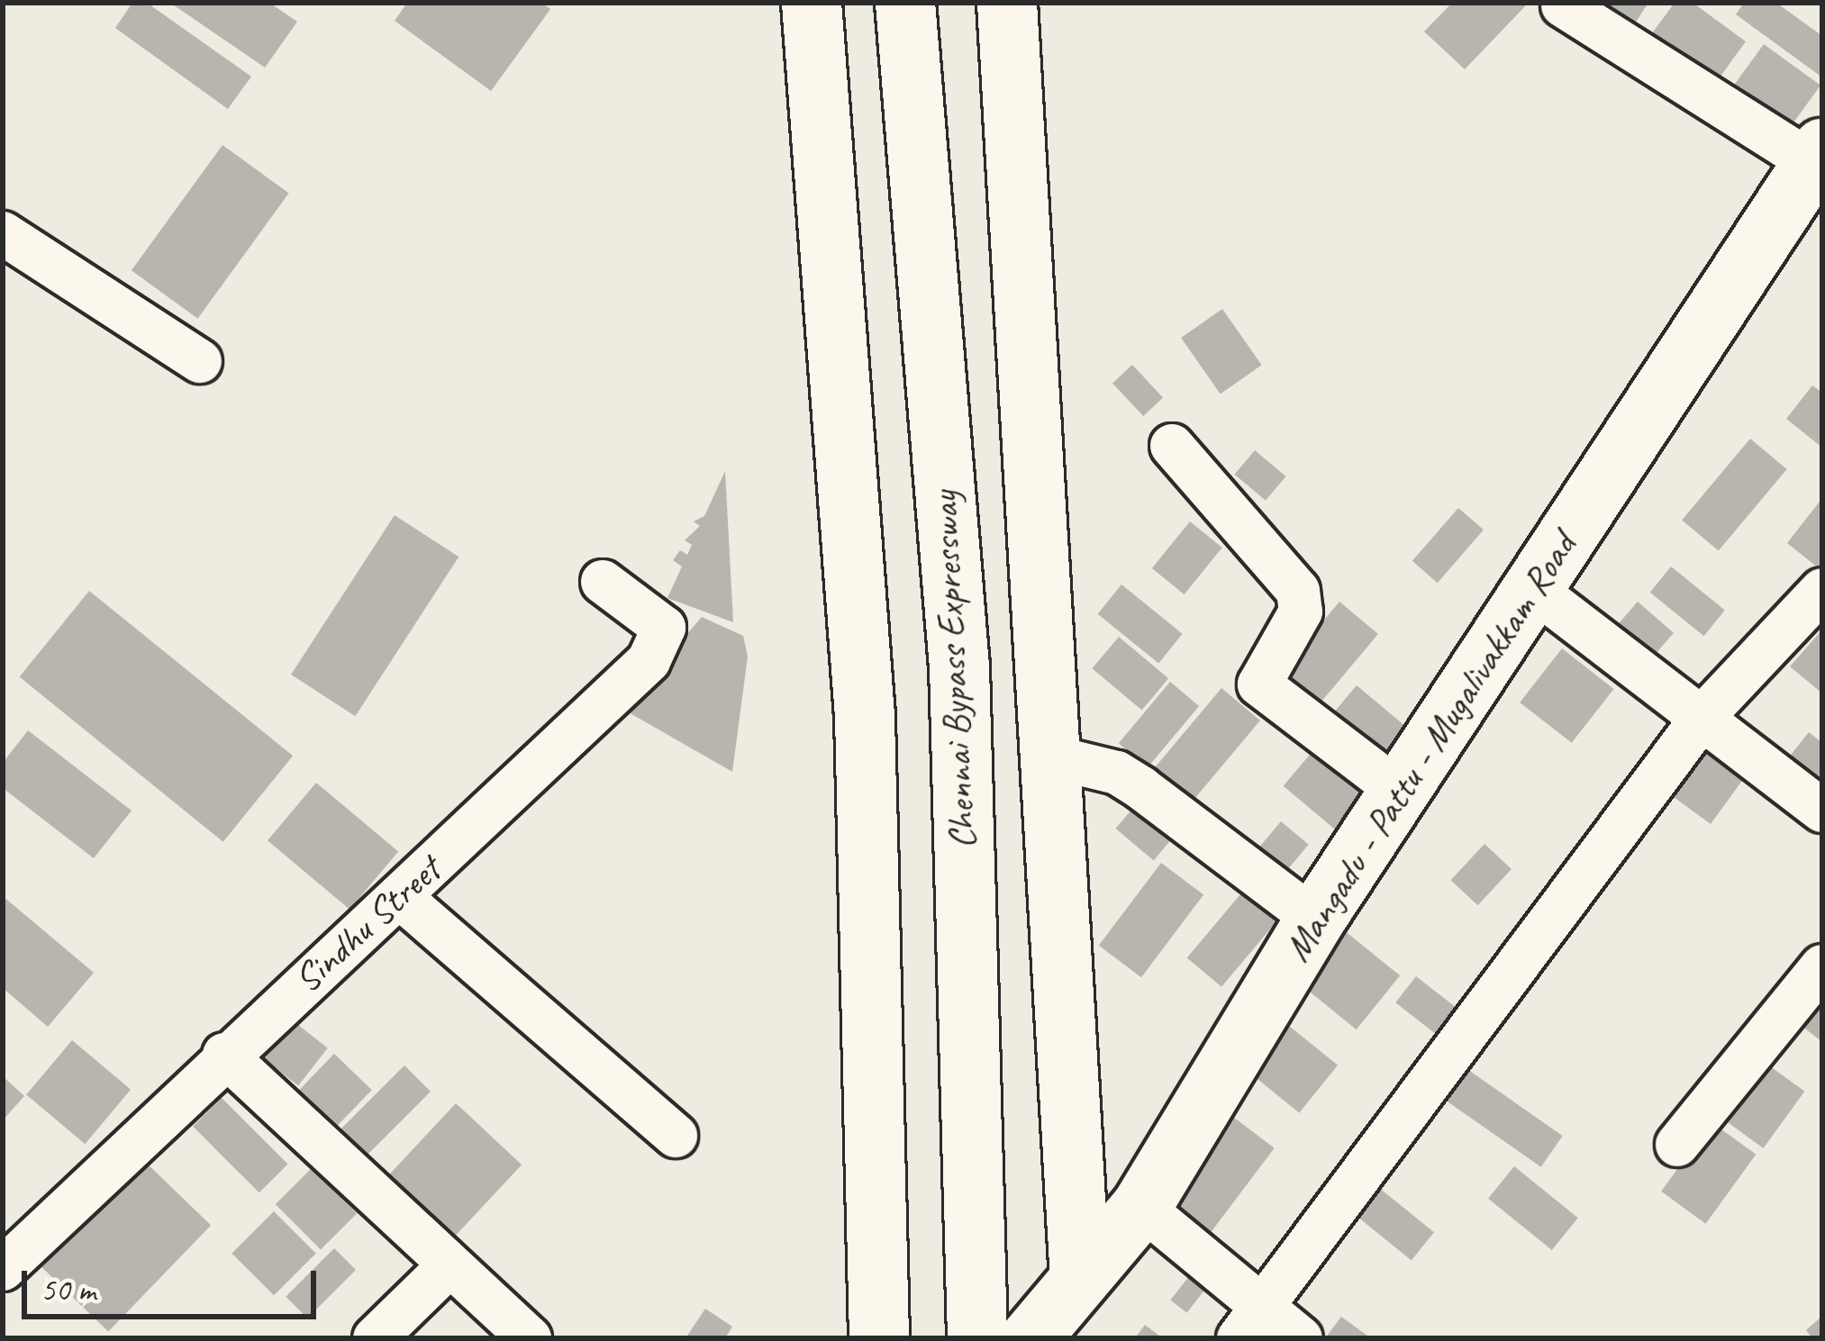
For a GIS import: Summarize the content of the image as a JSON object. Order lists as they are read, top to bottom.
{
  "streets": {
    "main road": ["Chennai Bypass Expressway", "Mangadu - Pattu - Mugalivakkam Road"],
    "street": ["Sindhu Street"]
  },
  "scale_bar": "50 m"
}
